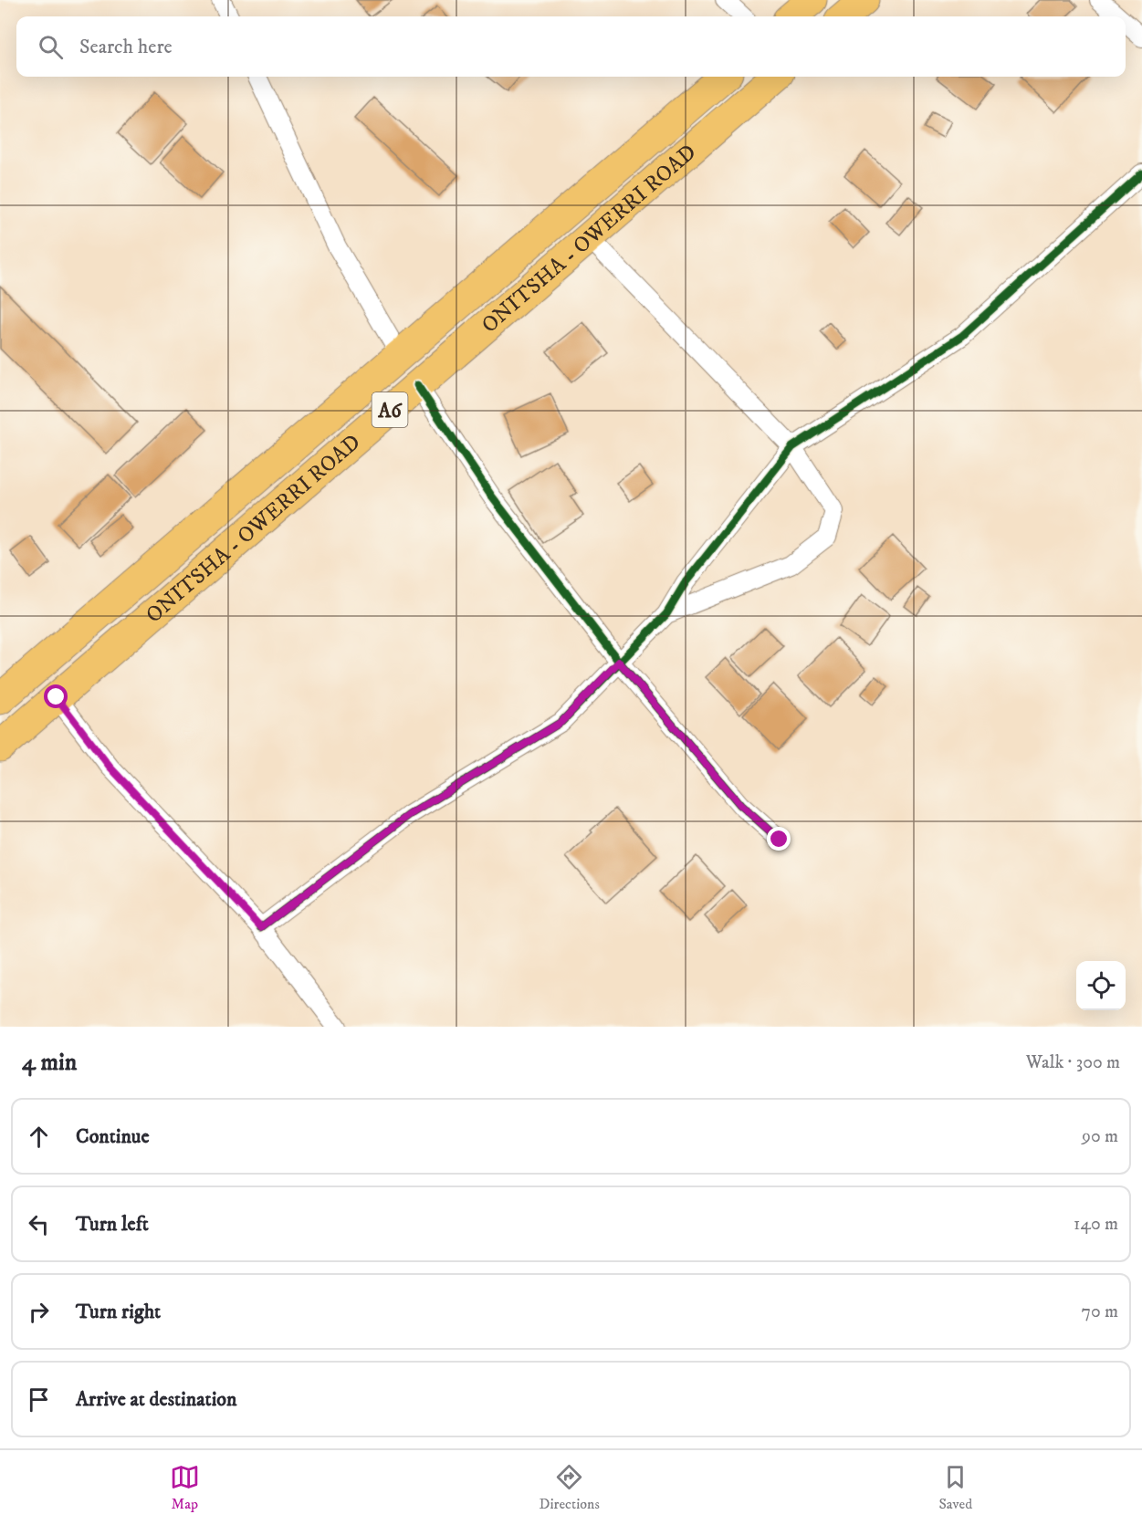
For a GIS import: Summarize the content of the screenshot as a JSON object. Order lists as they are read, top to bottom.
{
  "streets": {
    "highway": ["ONITSHA - OWERRI ROAD", "A6"]
  },
  "page": {
    "search": "Search here",
    "heading": ["4 min", "Walk · 300 m"],
    "list": [
      ["Continue", "90 m"],
      ["Turn left", "140 m"],
      ["Turn right", "70 m"],
      "Arrive at destination"
    ],
    "nav": ["Map", "Directions", "Saved"]
  }
}
